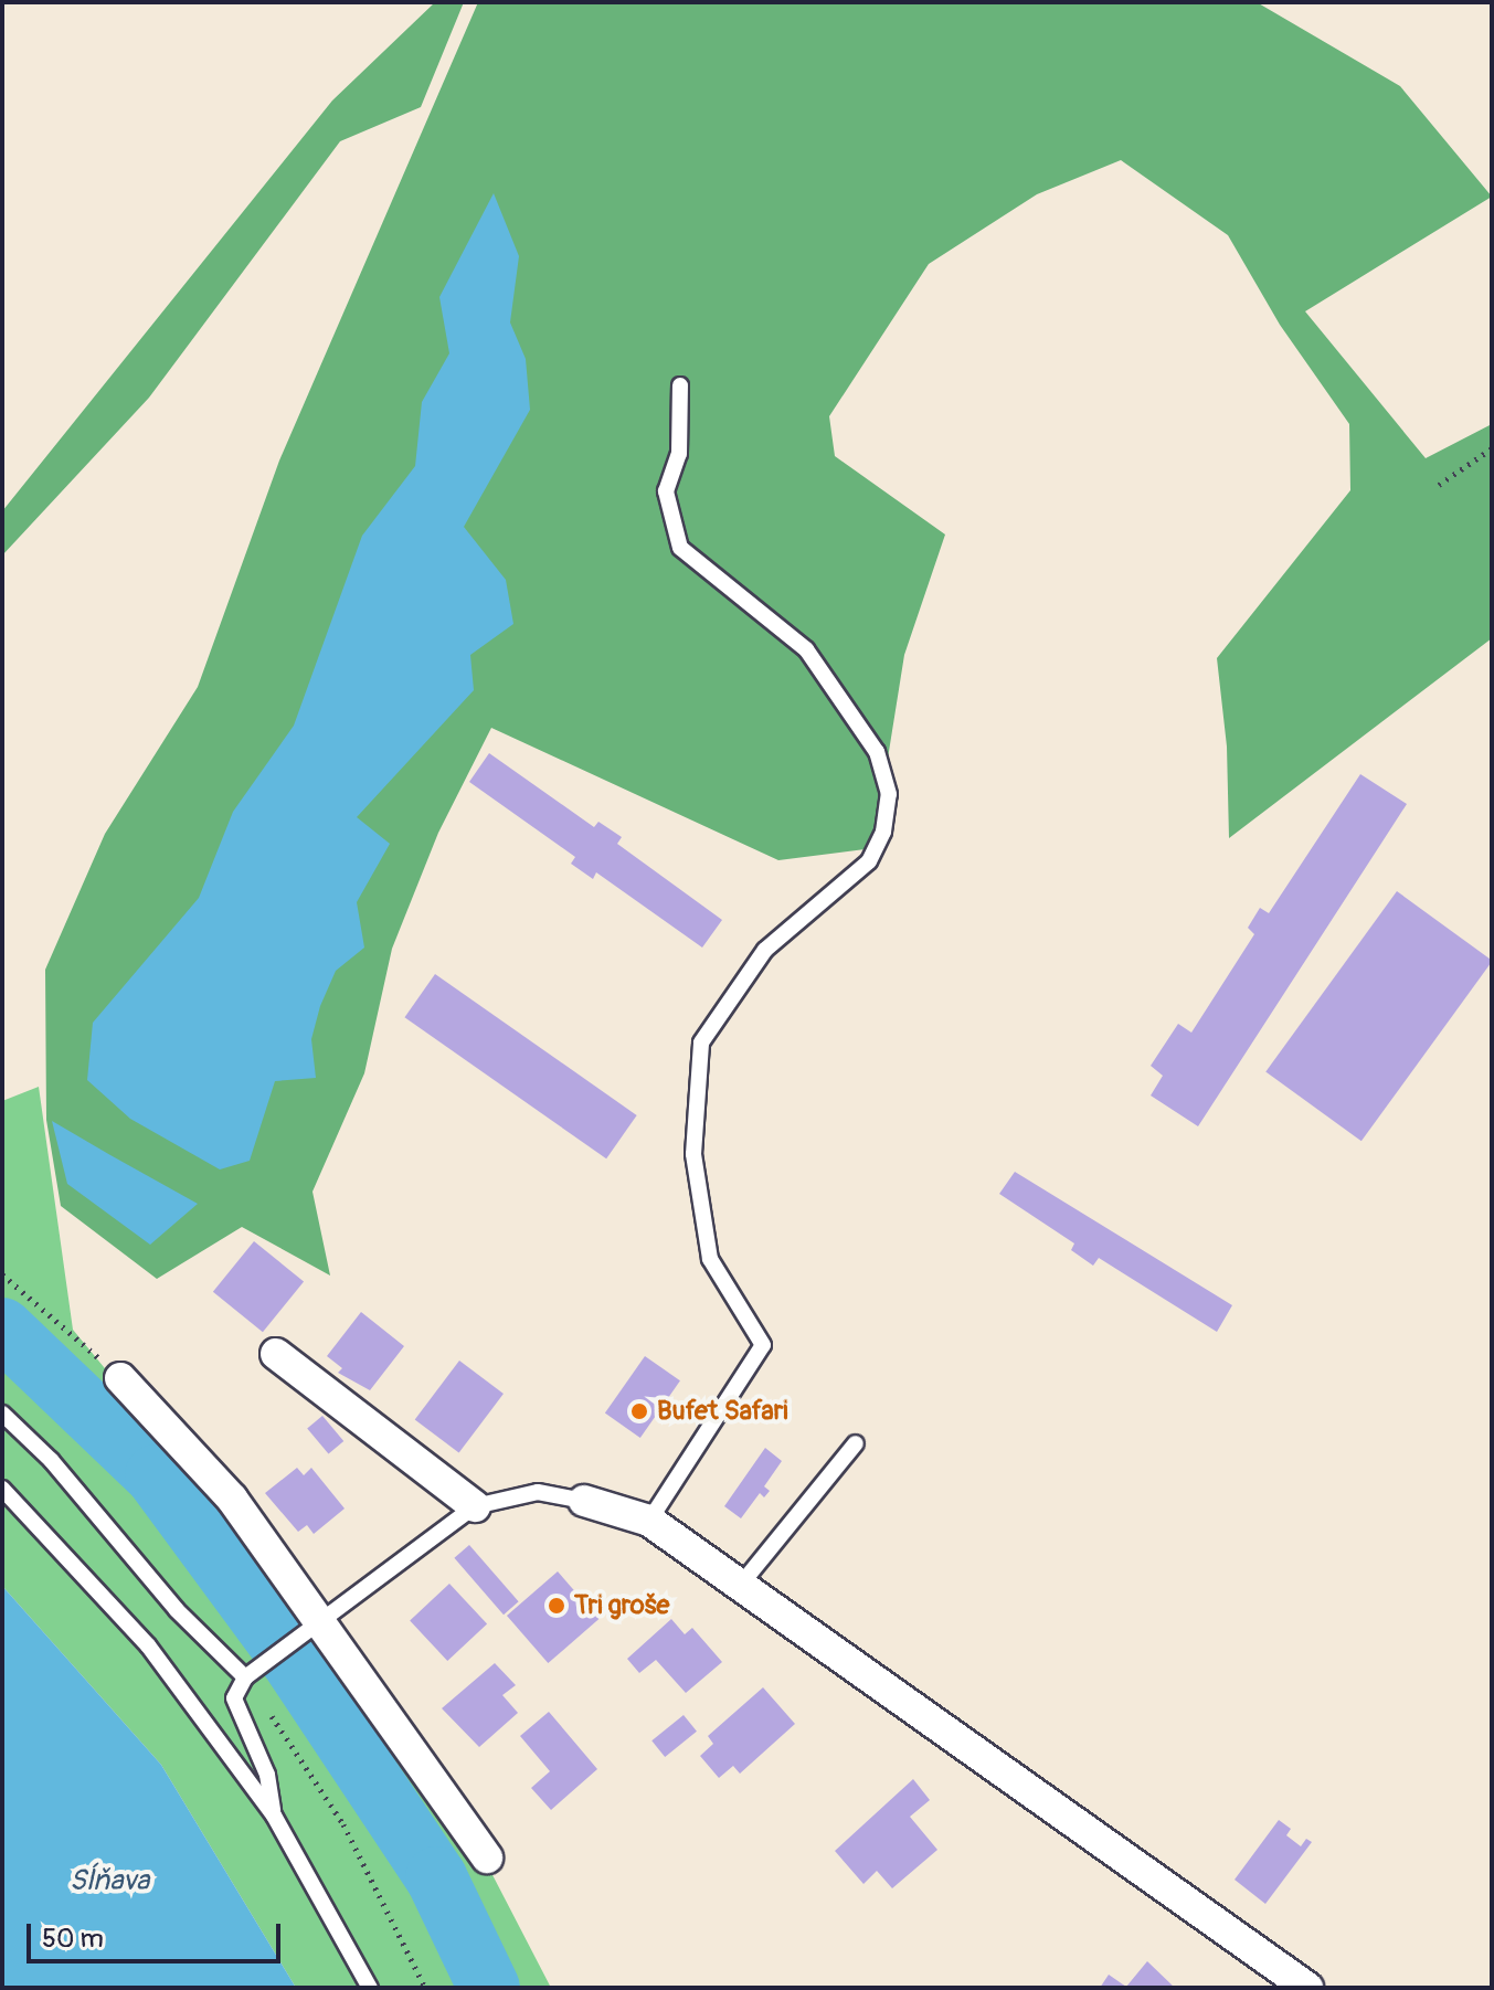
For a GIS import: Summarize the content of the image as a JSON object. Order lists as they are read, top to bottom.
{
  "water": ["Sĺňava"],
  "places": ["Bufet Safari", "Tri groše"],
  "scale_bar": "50 m"
}
